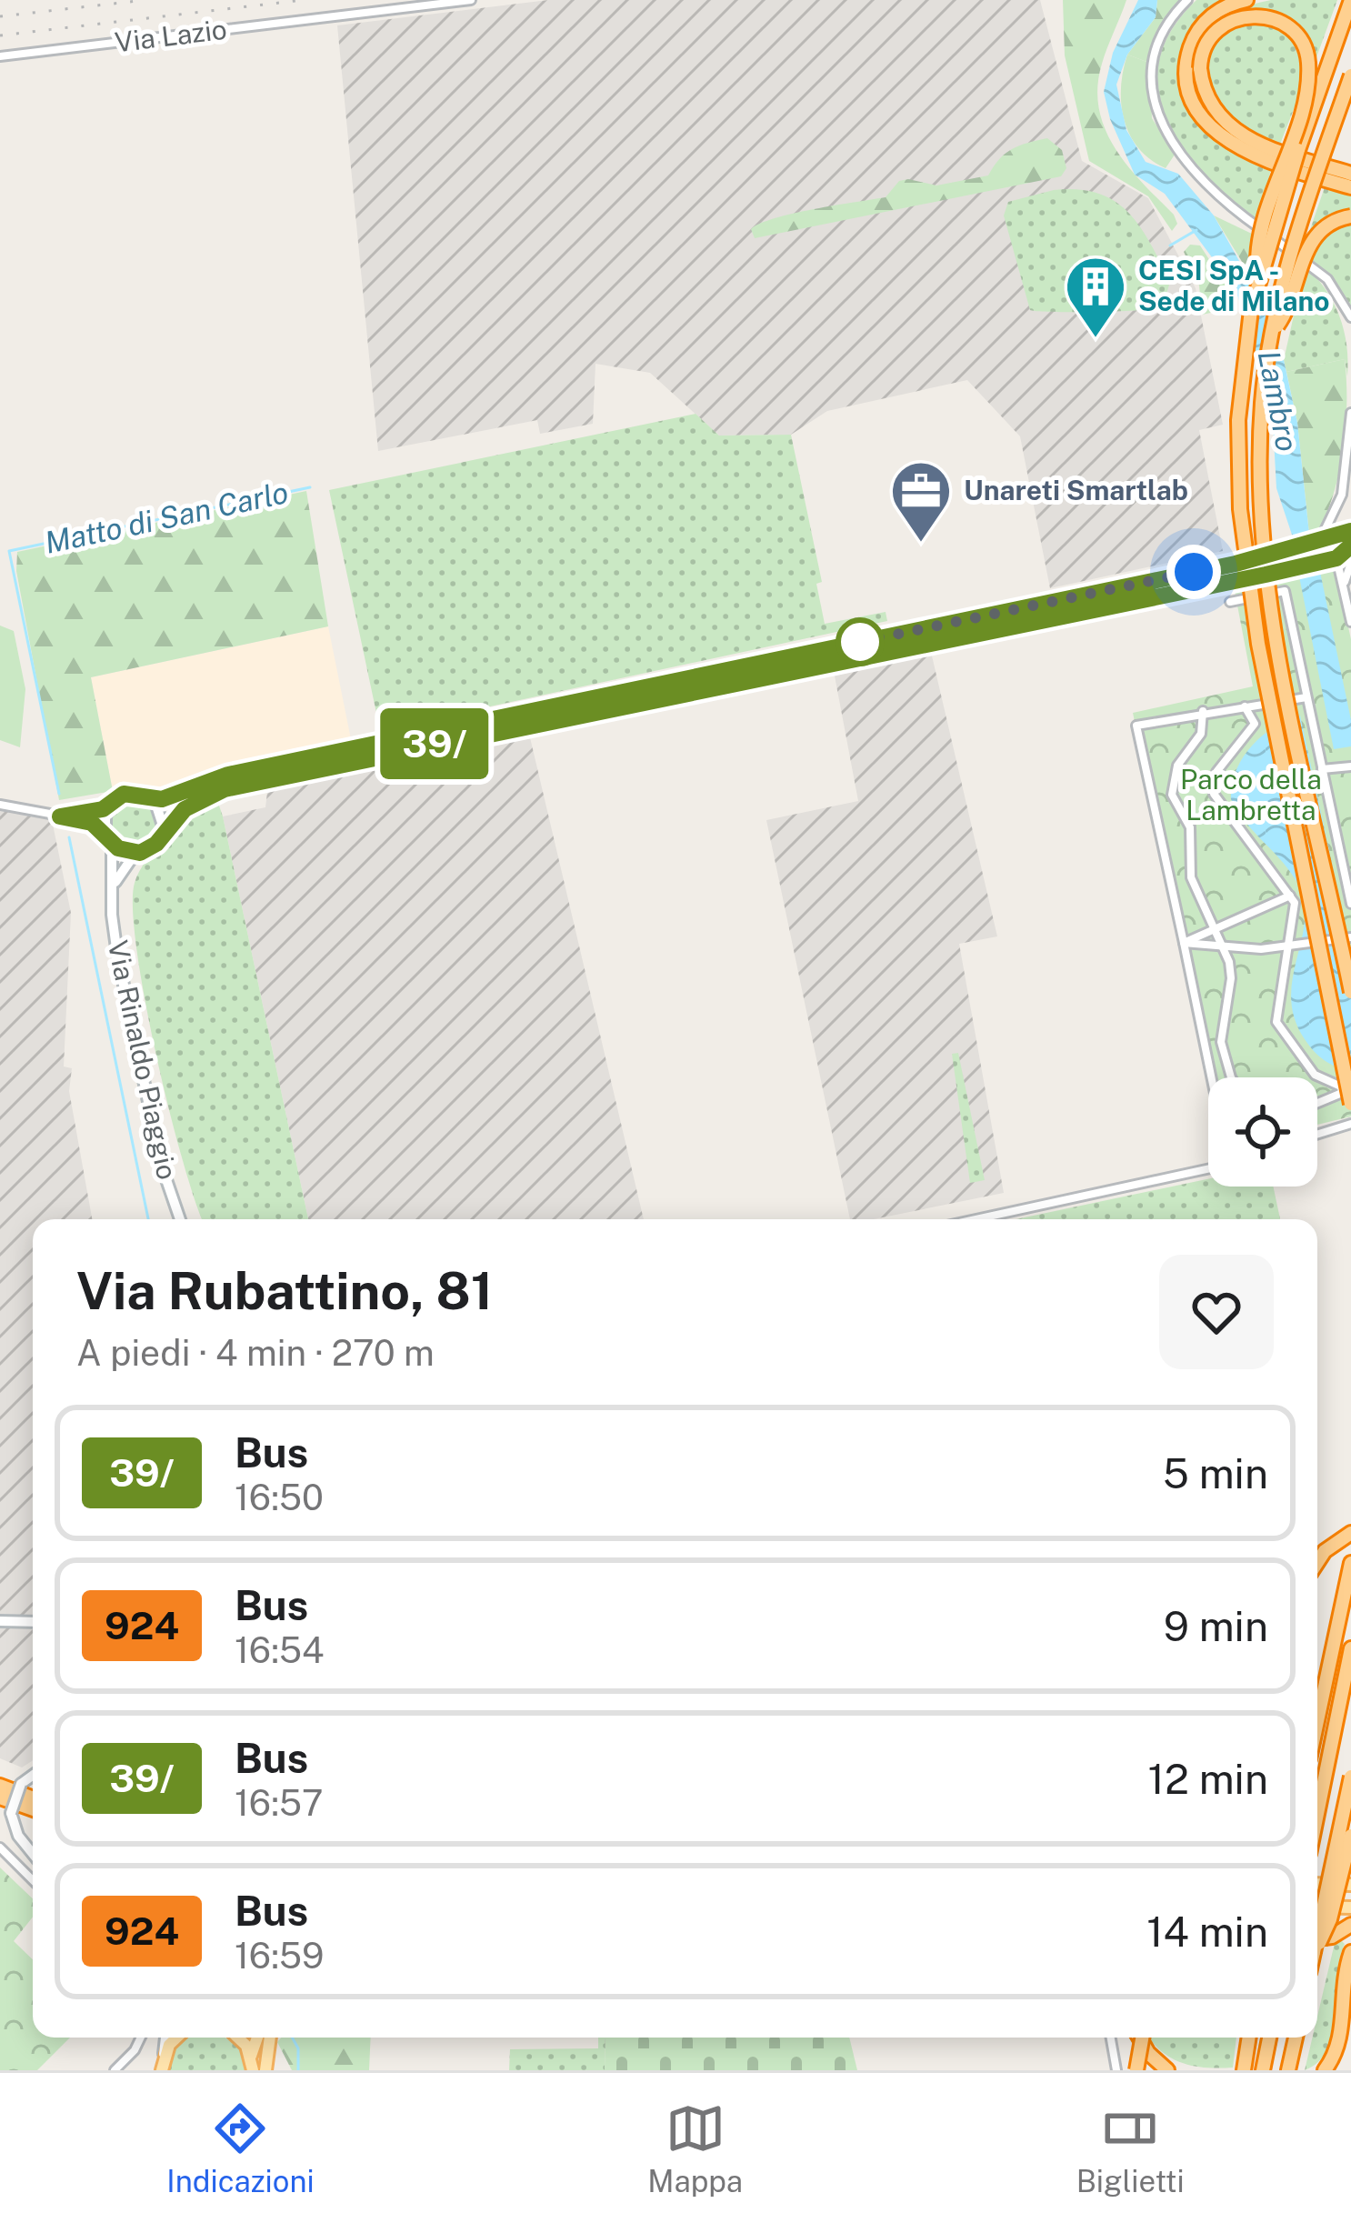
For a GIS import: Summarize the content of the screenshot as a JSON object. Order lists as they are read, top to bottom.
{
  "streets": {
    "street": ["Via Lazio", "Via Rinaldo Piaggio"]
  },
  "water": ["Lambro", "Matto di San Carlo"],
  "parks": ["Parco della Lambretta"],
  "places": {
    "building": ["CESI SpA - Sede di Milano"],
    "office": ["Unareti Smartlab"]
  },
  "lines": ["bus line 39/"],
  "page": {
    "on_map": "39/",
    "heading": ["Via Rubattino, 81", "A piedi · 4 min · 270 m"],
    "list": [
      {
        "mark": "39/",
        "name": "Bus",
        "note": "16:50",
        "value": "5 min"
      },
      {
        "mark": "924",
        "name": "Bus",
        "note": "16:54",
        "value": "9 min"
      },
      {
        "mark": "39/",
        "name": "Bus",
        "note": "16:57",
        "value": "12 min"
      },
      {
        "mark": "924",
        "name": "Bus",
        "note": "16:59",
        "value": "14 min"
      }
    ],
    "tabs": ["Indicazioni", "Mappa", "Biglietti"]
  }
}
